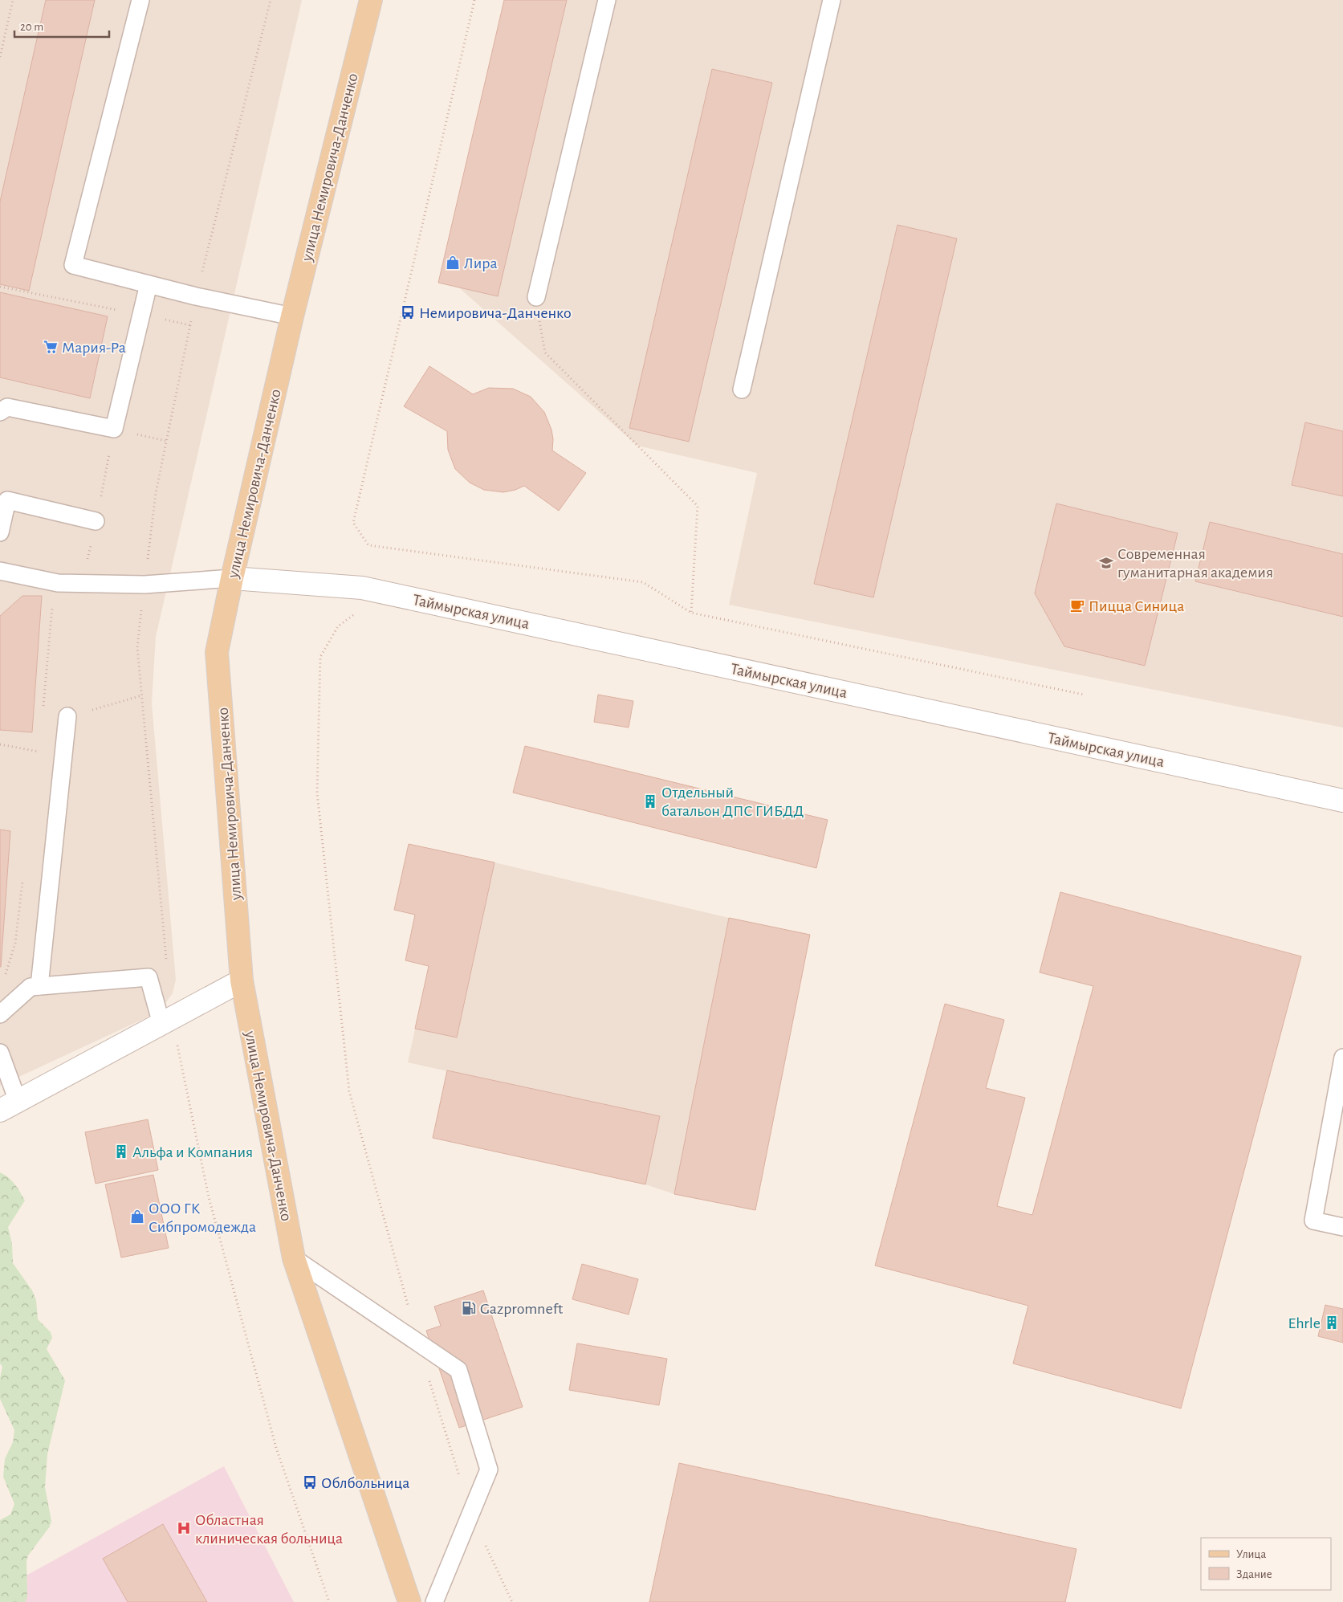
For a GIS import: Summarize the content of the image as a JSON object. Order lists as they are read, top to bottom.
{
  "streets": {
    "main road": ["улица Немировича-Данченко"],
    "street": ["Таймырская улица"]
  },
  "crossings": [
    ["улица Немировича-Данченко", "Таймырская улица"]
  ],
  "places": {
    "shop": ["Лира", "ООО ГК Сибпромодежда"],
    "bus stop": ["Немировича-Данченко", "Облбольница"],
    "supermarket": ["Мария-Ра"],
    "school or university": ["Современная гуманитарная академия"],
    "cafe": ["Пицца Синица"],
    "building": ["Отдельный батальон ДПС ГИБДД", "Альфа и Компания", "Ehrle"],
    "fuel station": ["Gazpromneft"],
    "hospital": ["Областная клиническая больница"]
  },
  "legend": ["Улица", "Здание"],
  "scale_bar": "20 m"
}
